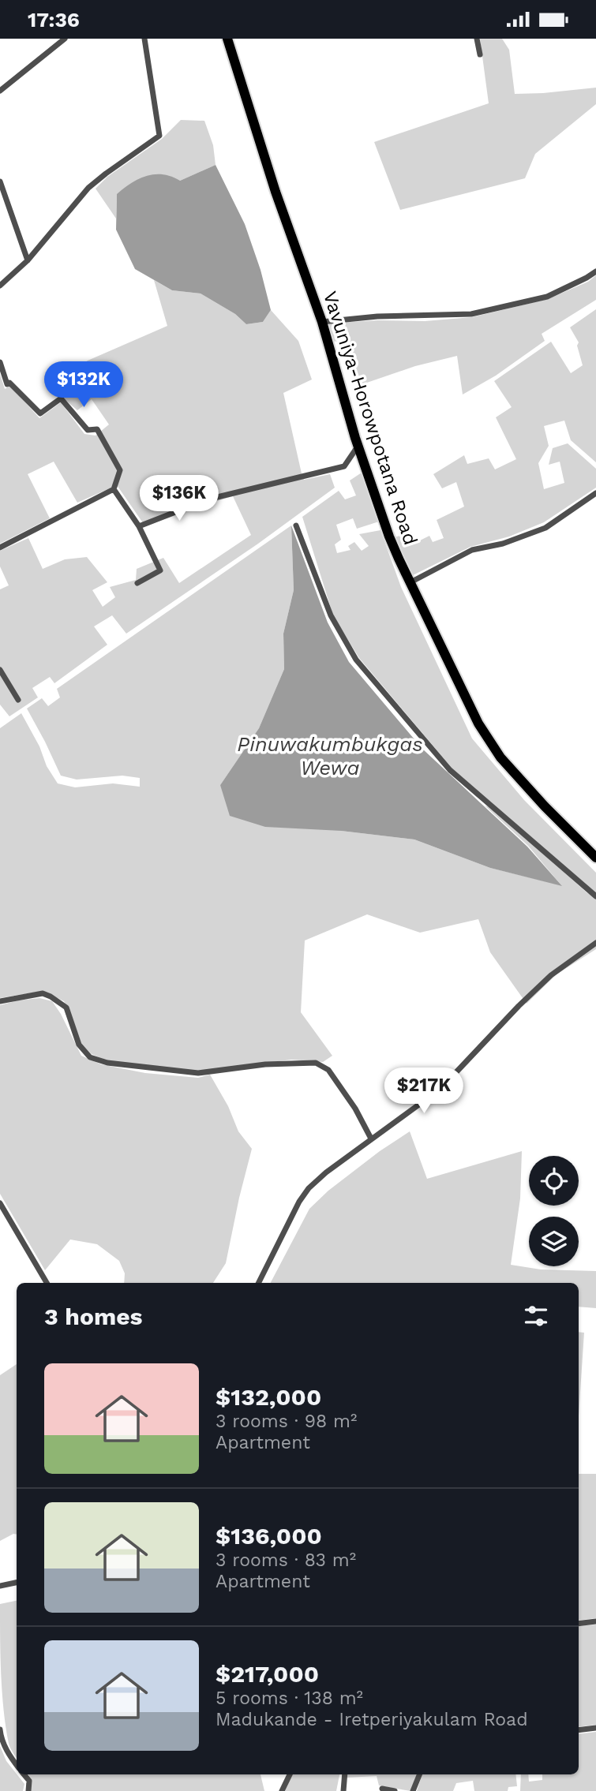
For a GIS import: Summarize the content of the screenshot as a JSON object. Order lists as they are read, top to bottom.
{
  "streets": {
    "highway": ["Vavuniya-Horowpotana Road"]
  },
  "water": ["Pinuwakumbukgas Wewa"],
  "page": {
    "status": "17:36",
    "price": ["$132K", "$136K", "$217K"],
    "heading": "3 homes",
    "list": [
      {
        "name": "$132,000",
        "note": "3 rooms · 98 m² · Apartment"
      },
      {
        "name": "$136,000",
        "note": "3 rooms · 83 m² · Apartment"
      },
      {
        "name": "$217,000",
        "note": "5 rooms · 138 m² · Madukande - Iretperiyakulam Road"
      }
    ]
  }
}
